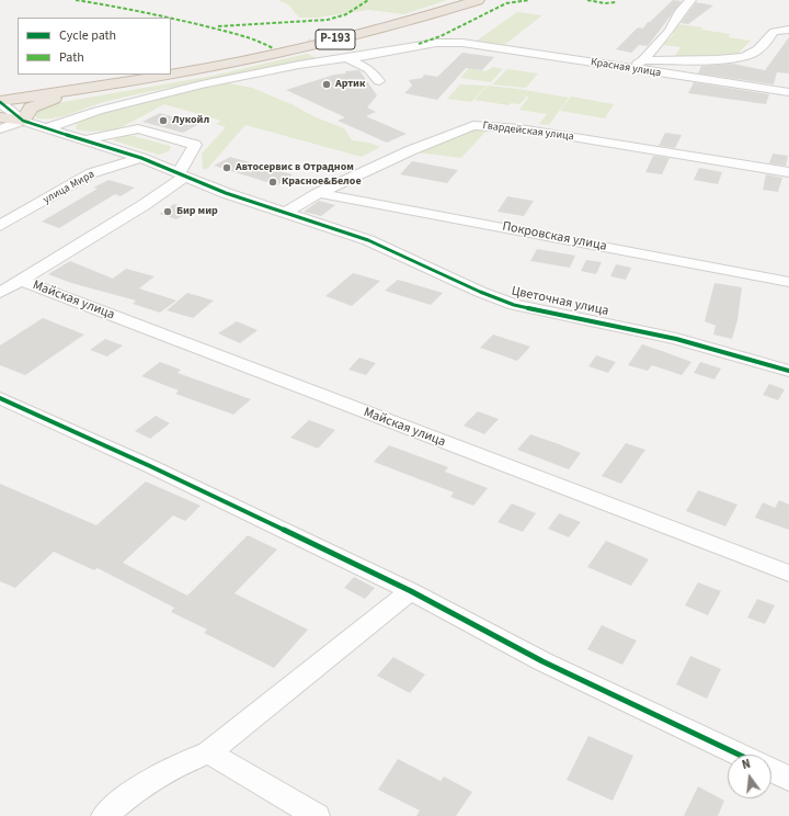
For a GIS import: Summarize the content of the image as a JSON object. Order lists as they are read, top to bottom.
{
  "streets": {
    "highway": ["Р-193"],
    "street": [
      "Красная улица",
      "Гвардейская улица",
      "улица Мира",
      "Покровская улица",
      "Майская улица",
      "Цветочная улица"
    ]
  },
  "crossings": [
    ["Красная улица", "Цветочная улица"],
    ["Гвардейская улица", "Покровская улица"],
    ["Гвардейская улица", "Цветочная улица"],
    ["улица Мира", "Цветочная улица"]
  ],
  "places": [
    "Артик",
    "Лукойл",
    "Автосервис в Отрадном",
    "Красное&Белое",
    "Бир мир"
  ],
  "legend": ["Cycle path", "Path"],
  "north": "top"
}
